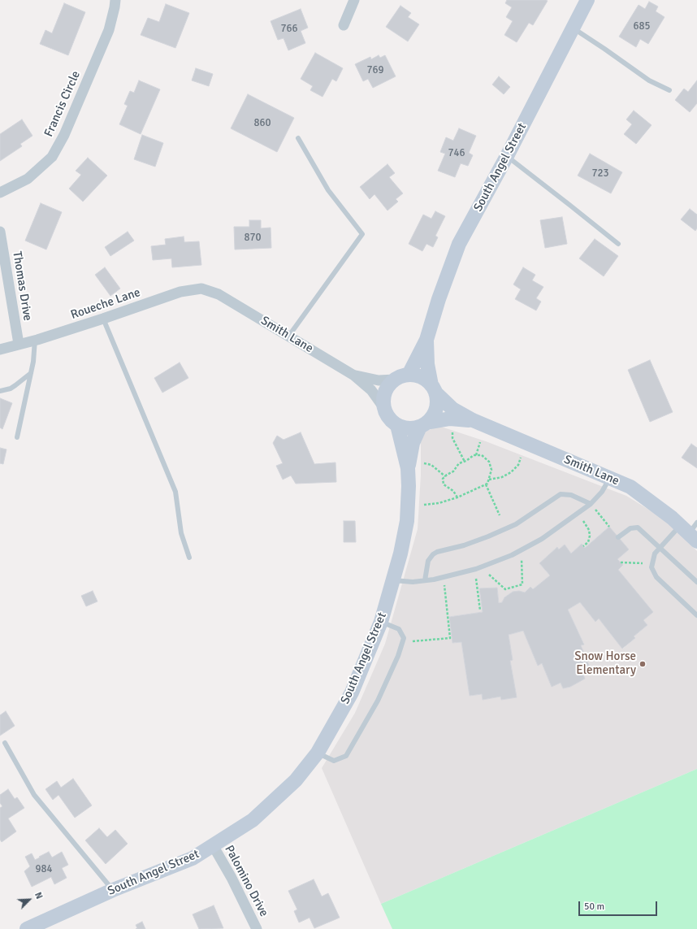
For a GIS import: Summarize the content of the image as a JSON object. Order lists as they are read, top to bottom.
{
  "streets": {
    "street": [
      "Francis Circle",
      "South Angel Street",
      "Thomas Drive",
      "Roueche Lane",
      "Smith Lane",
      "Palomino Drive"
    ]
  },
  "crossings": [
    ["South Angel Street", "Smith Lane"],
    ["South Angel Street", "Palomino Drive"],
    ["Thomas Drive", "Roueche Lane"],
    ["Roueche Lane", "Smith Lane"]
  ],
  "places": ["Snow Horse Elementary"],
  "house_numbers": [
    "685",
    "766",
    "769",
    "860",
    "746",
    "723",
    "870",
    "984"
  ],
  "scale_bar": "50 m",
  "north": "top right"
}
